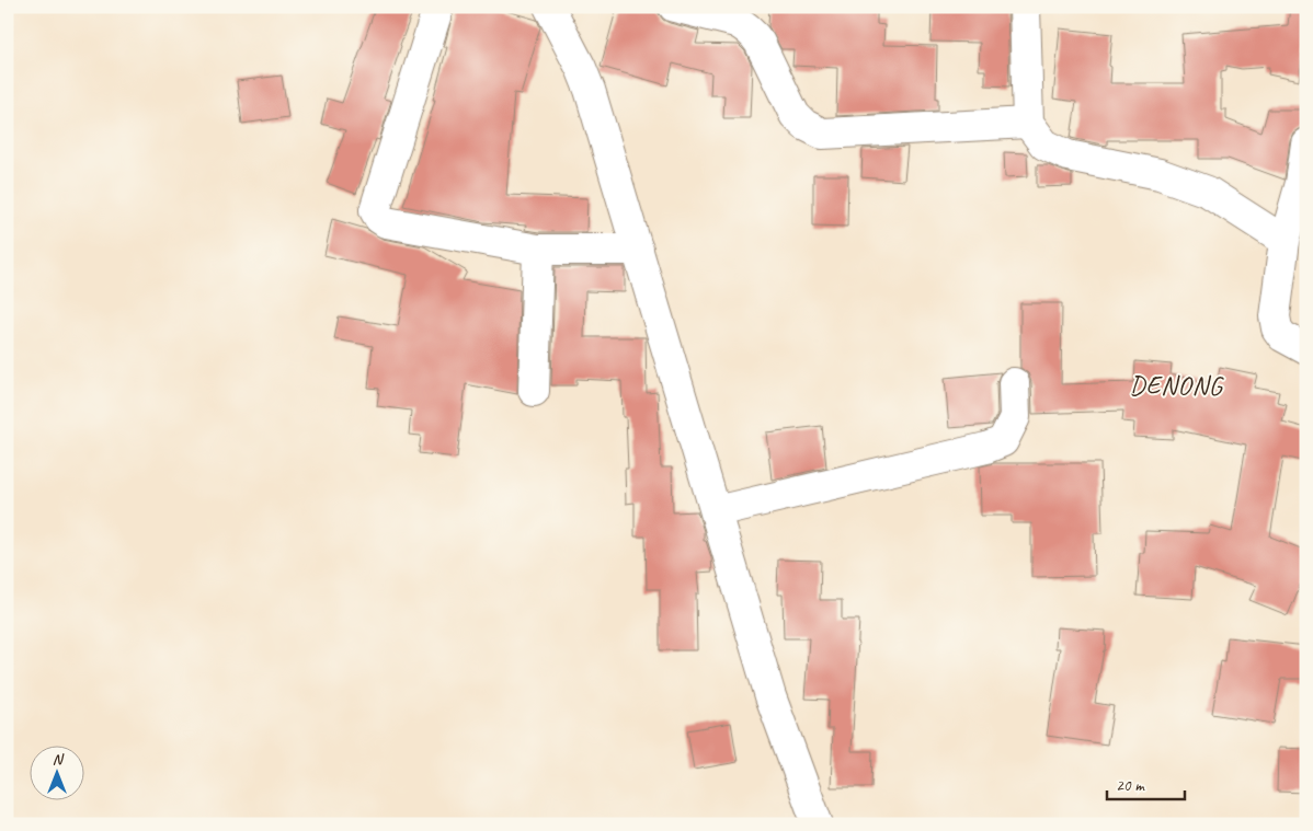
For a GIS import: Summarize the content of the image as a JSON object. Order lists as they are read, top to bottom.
{
  "districts": ["DENONG"],
  "scale_bar": "20 m",
  "north": "top"
}
